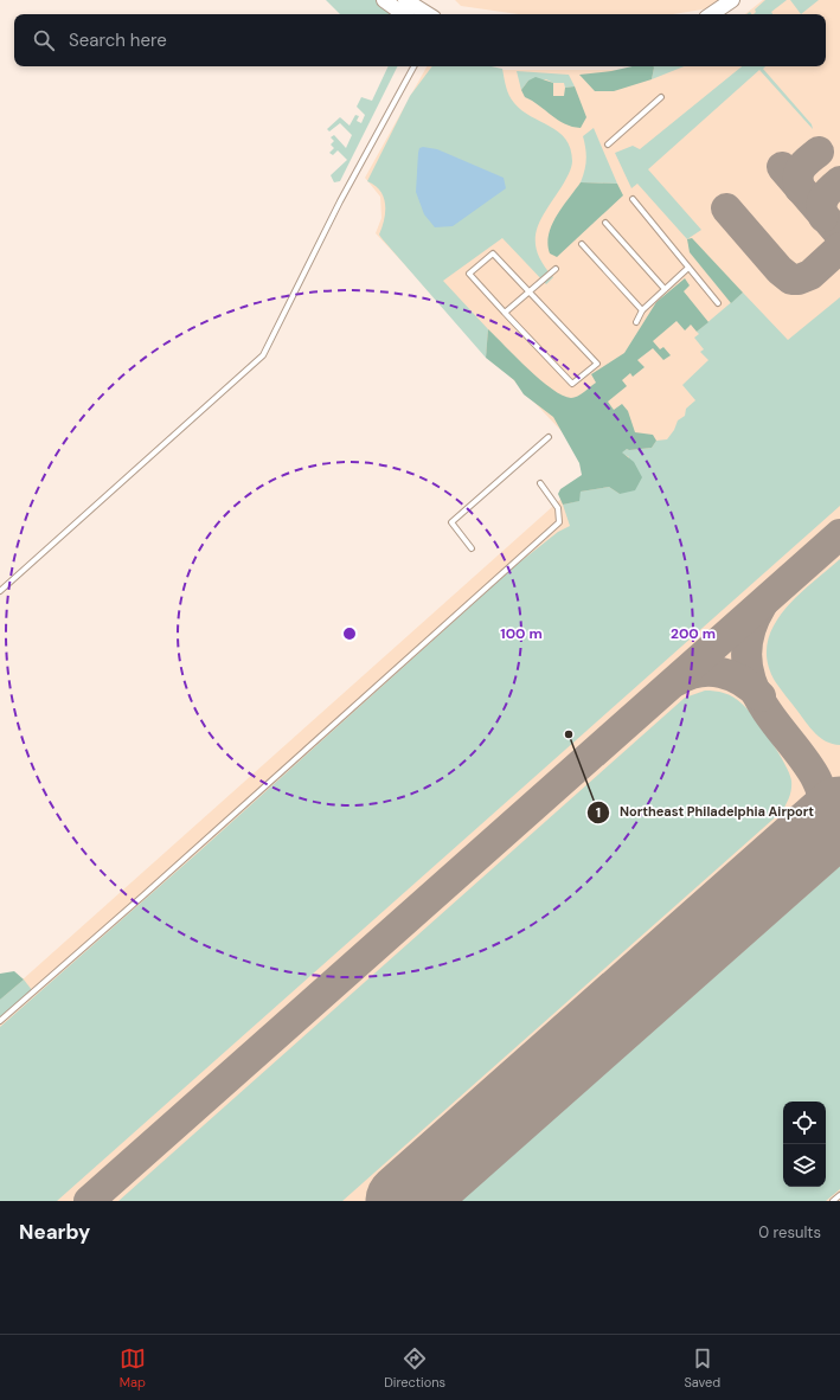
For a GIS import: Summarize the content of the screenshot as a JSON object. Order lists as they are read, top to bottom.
{
  "places": ["Northeast Philadelphia Airport"],
  "page": {
    "search": "Search here",
    "heading": ["Nearby", "0 results"],
    "nav": ["Map", "Directions", "Saved"]
  },
  "rings": ["100 m", "200 m"]
}
